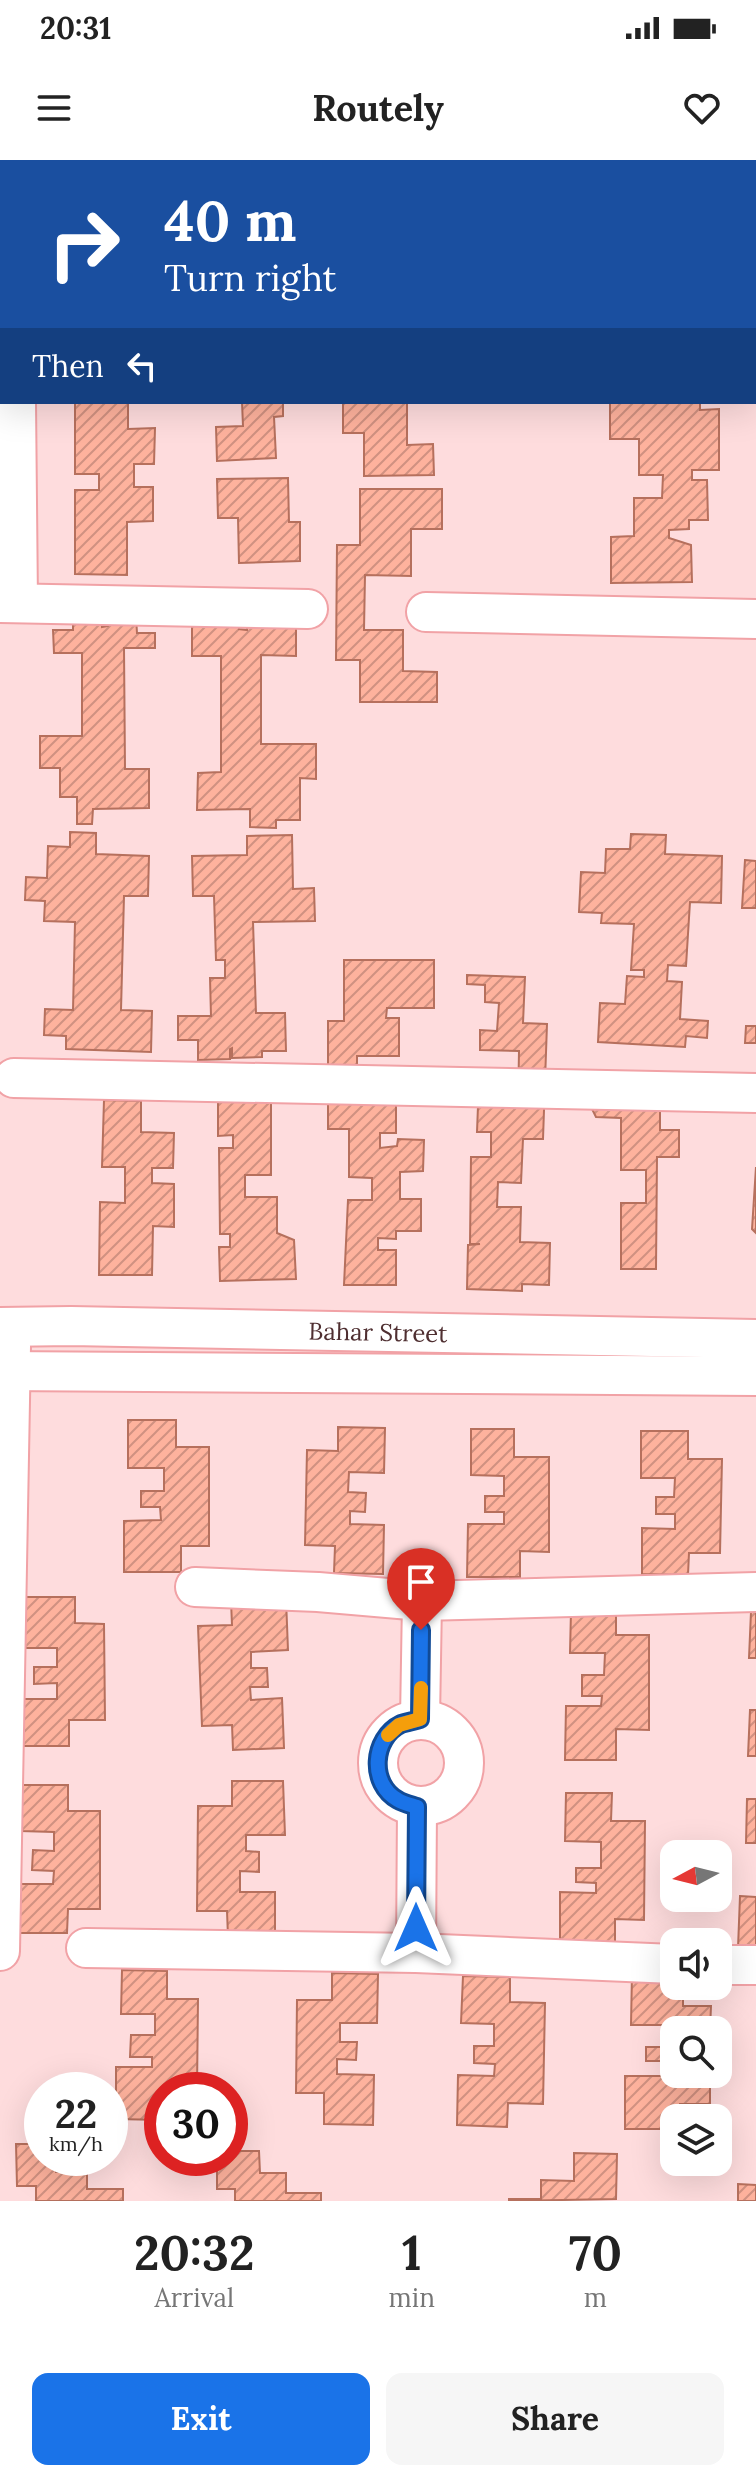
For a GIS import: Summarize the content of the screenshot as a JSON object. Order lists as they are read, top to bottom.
{
  "streets": {
    "street": ["Bahar Street"]
  },
  "north": "left",
  "page": {
    "status": "20:31",
    "header": "Routely",
    "turn": ["40 m", "Turn right"],
    "then": "Then",
    "speed": "22 km/h",
    "limit": "30",
    "eta": [
      "20:32",
      "Arrival",
      "1",
      "min",
      "70",
      "m"
    ],
    "buttons": ["Exit", "Share"]
  }
}
